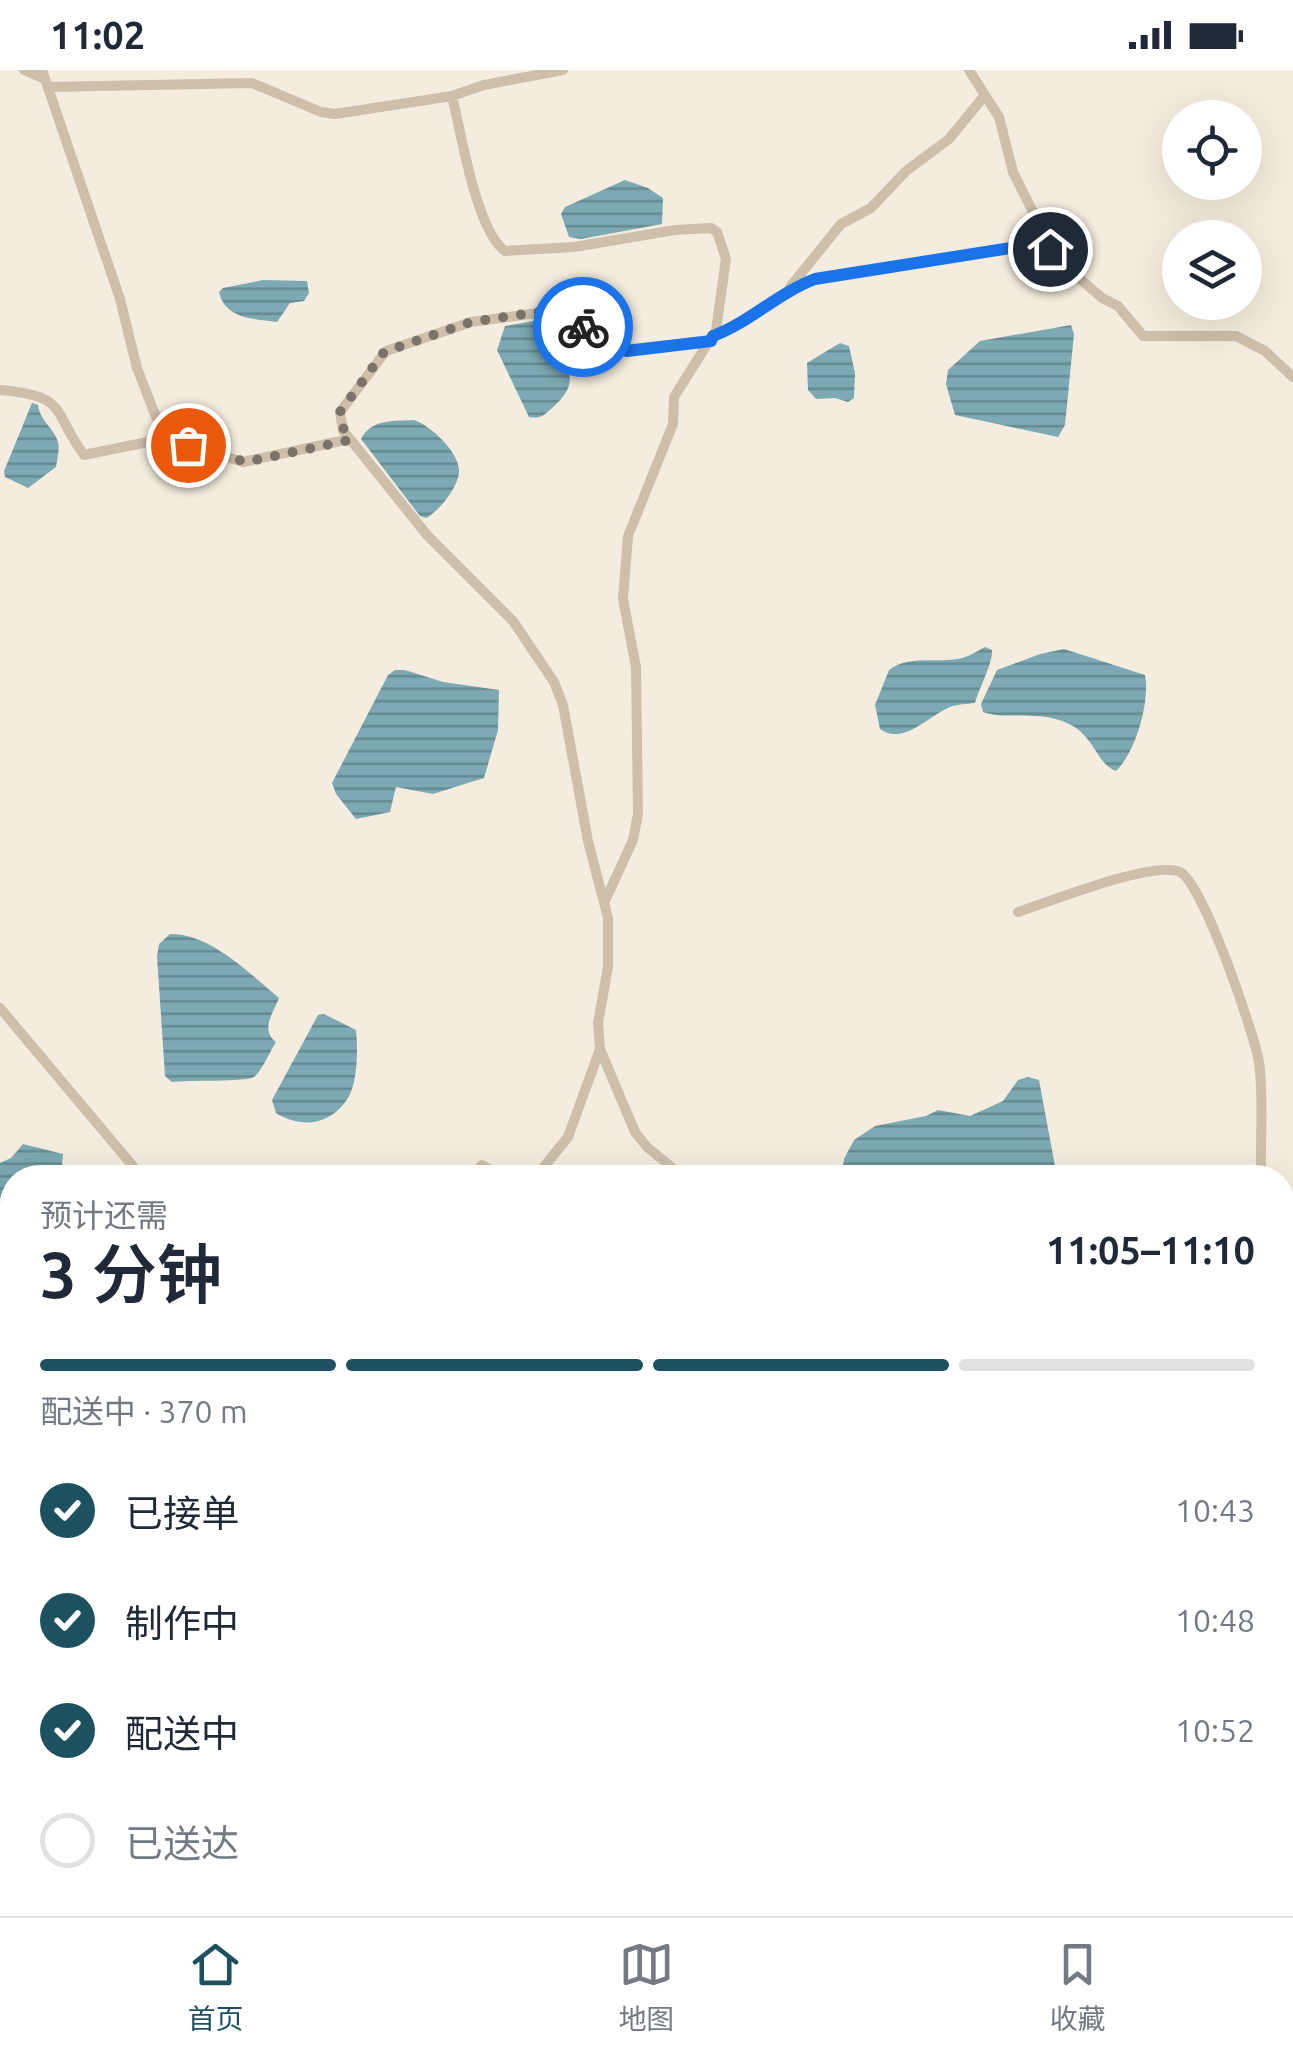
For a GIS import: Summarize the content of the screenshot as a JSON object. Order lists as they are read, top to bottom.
{
  "page": {
    "status": "11:02",
    "heading": ["3 分钟", "预计还需", "11:05–11:10"],
    "bar": "配送中 · 370 m",
    "list": [
      ["已接单", "10:43"],
      ["制作中", "10:48"],
      ["配送中", "10:52"],
      "已送达"
    ],
    "tabs": ["首页", "地图", "收藏"]
  }
}
